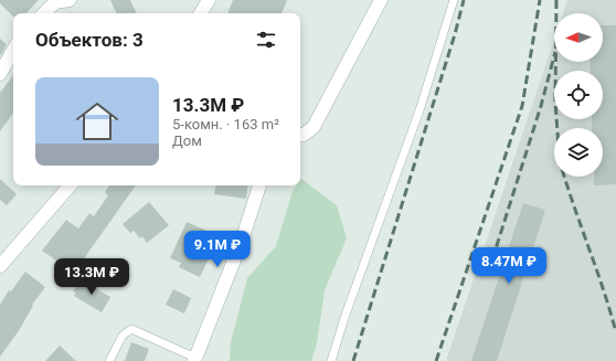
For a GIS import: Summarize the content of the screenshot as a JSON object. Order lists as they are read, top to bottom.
{
  "north": "left",
  "page": {
    "heading": "Объектов: 3",
    "list": [
      {
        "name": "13.3M ₽",
        "note": "5-комн. · 163 m² · Дом"
      }
    ],
    "price": ["9.1M ₽", "8.47M ₽", "13.3M ₽"]
  }
}
